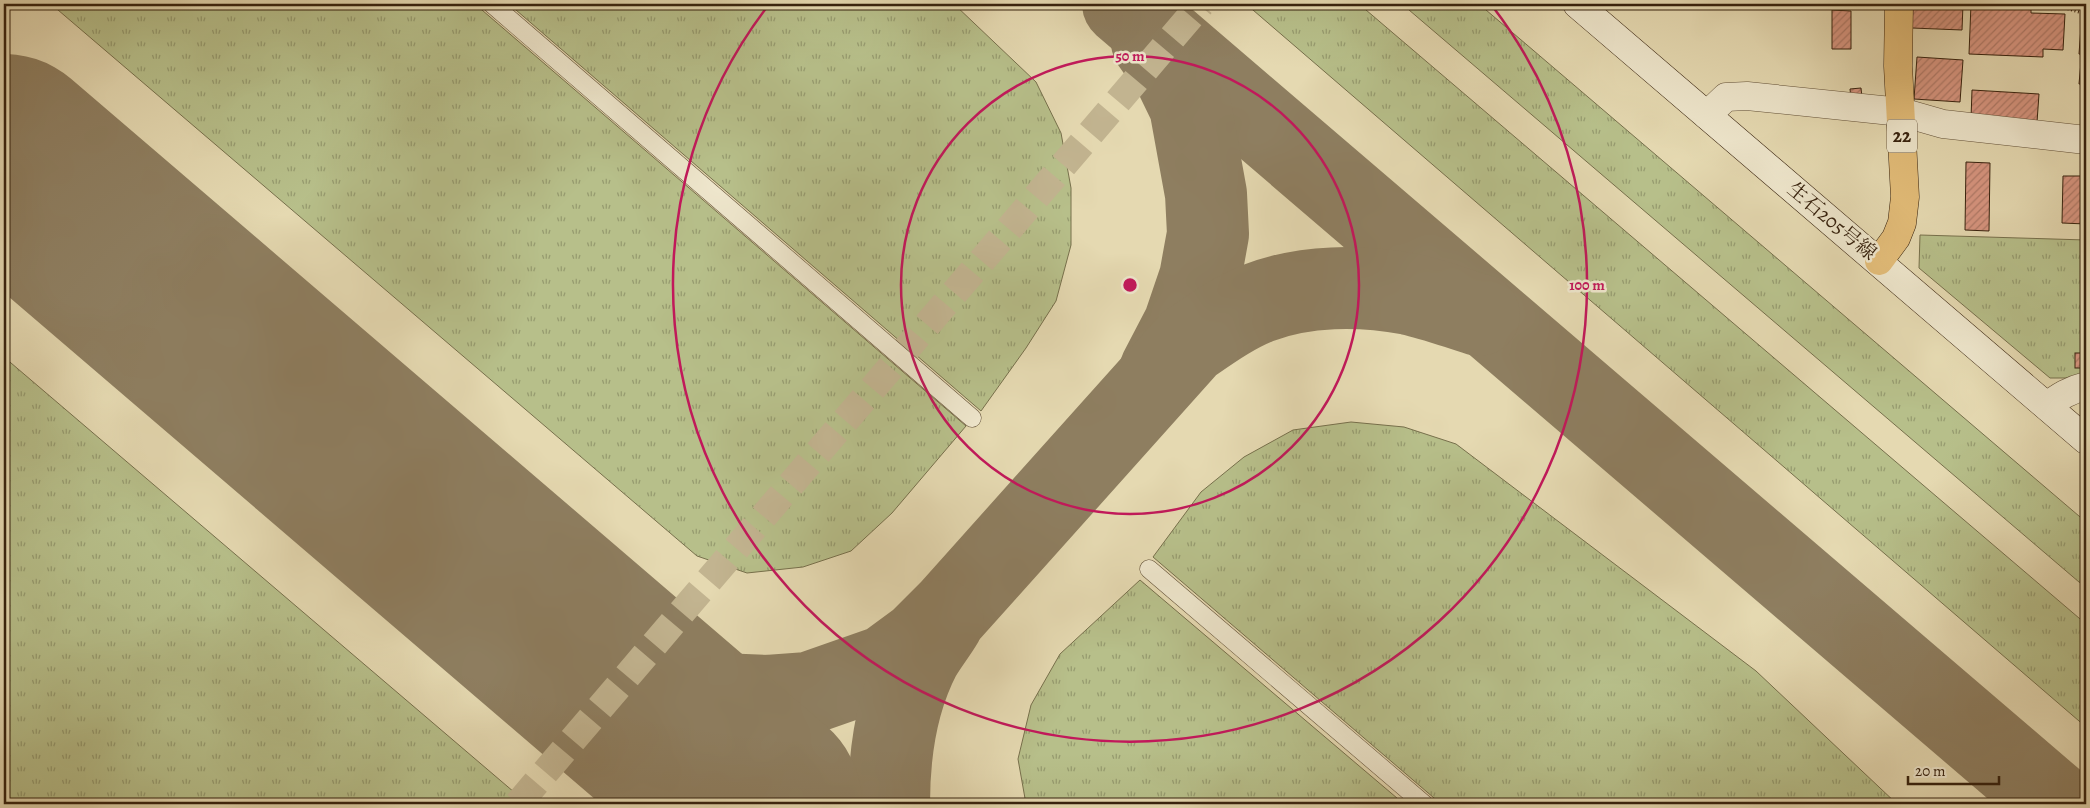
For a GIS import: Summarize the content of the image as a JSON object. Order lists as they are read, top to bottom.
{
  "streets": {
    "main road": ["22"],
    "street": ["生石205号線"]
  },
  "crossings": [
    ["22", "生石205号線"]
  ],
  "scale_bar": "20 m",
  "rings": ["50 m", "100 m"]
}
